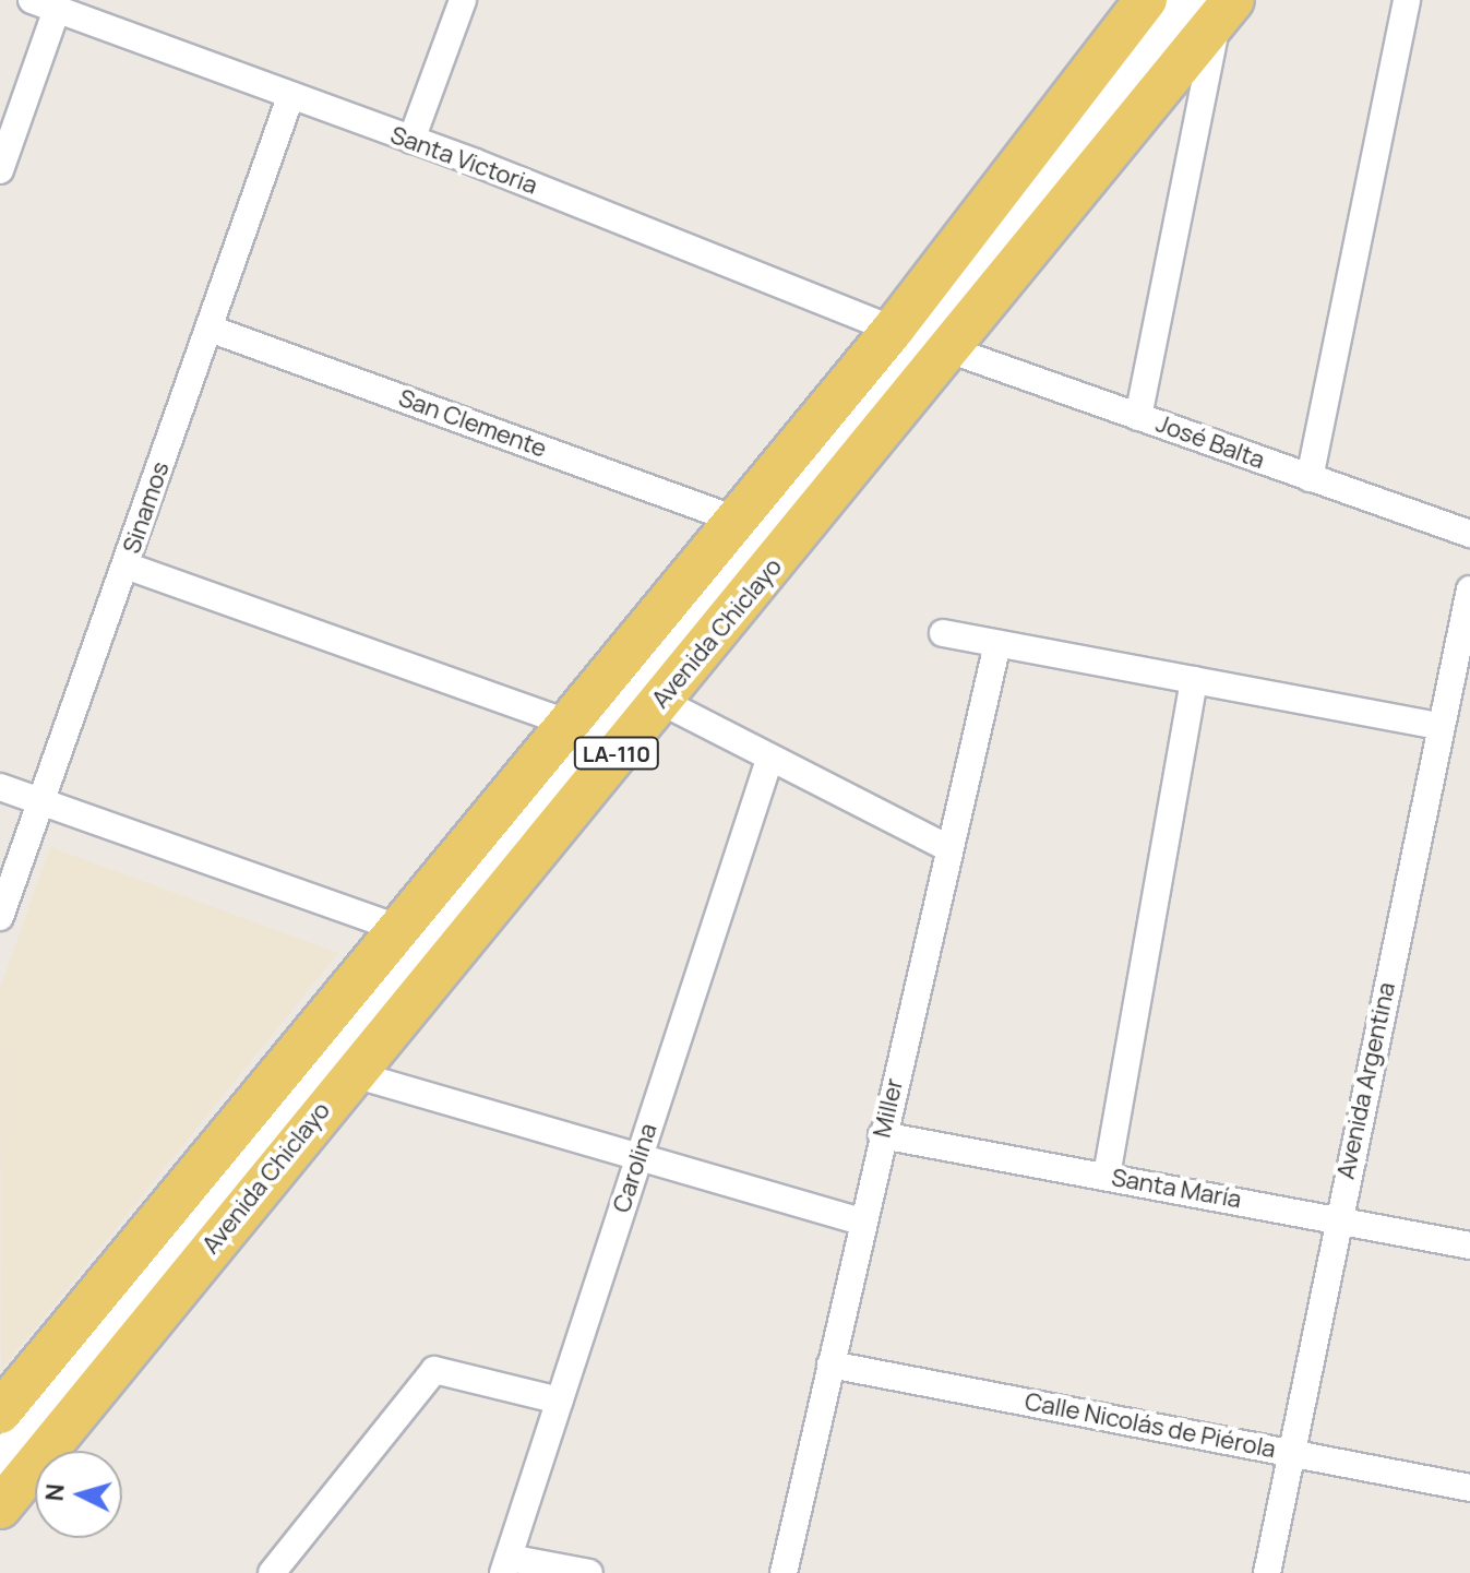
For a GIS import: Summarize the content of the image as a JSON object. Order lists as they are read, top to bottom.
{
  "streets": {
    "main road": ["Avenida Chiclayo", "LA-110"],
    "street": [
      "Santa Victoria",
      "San Clemente",
      "José Balta",
      "Sinamos",
      "Avenida Argentina",
      "Miller",
      "Carolina",
      "Santa María",
      "Calle Nicolás de Piérola"
    ]
  },
  "crossings": [
    ["Santa Victoria", "Sinamos"],
    ["Santa Victoria", "LA-110"],
    ["San Clemente", "Sinamos"],
    ["San Clemente", "LA-110"],
    ["José Balta", "Avenida Chiclayo"],
    ["Avenida Argentina", "Santa María"],
    ["Avenida Argentina", "Calle Nicolás de Piérola"],
    ["Miller", "Santa María"],
    ["Miller", "Calle Nicolás de Piérola"]
  ],
  "north": "left"
}
